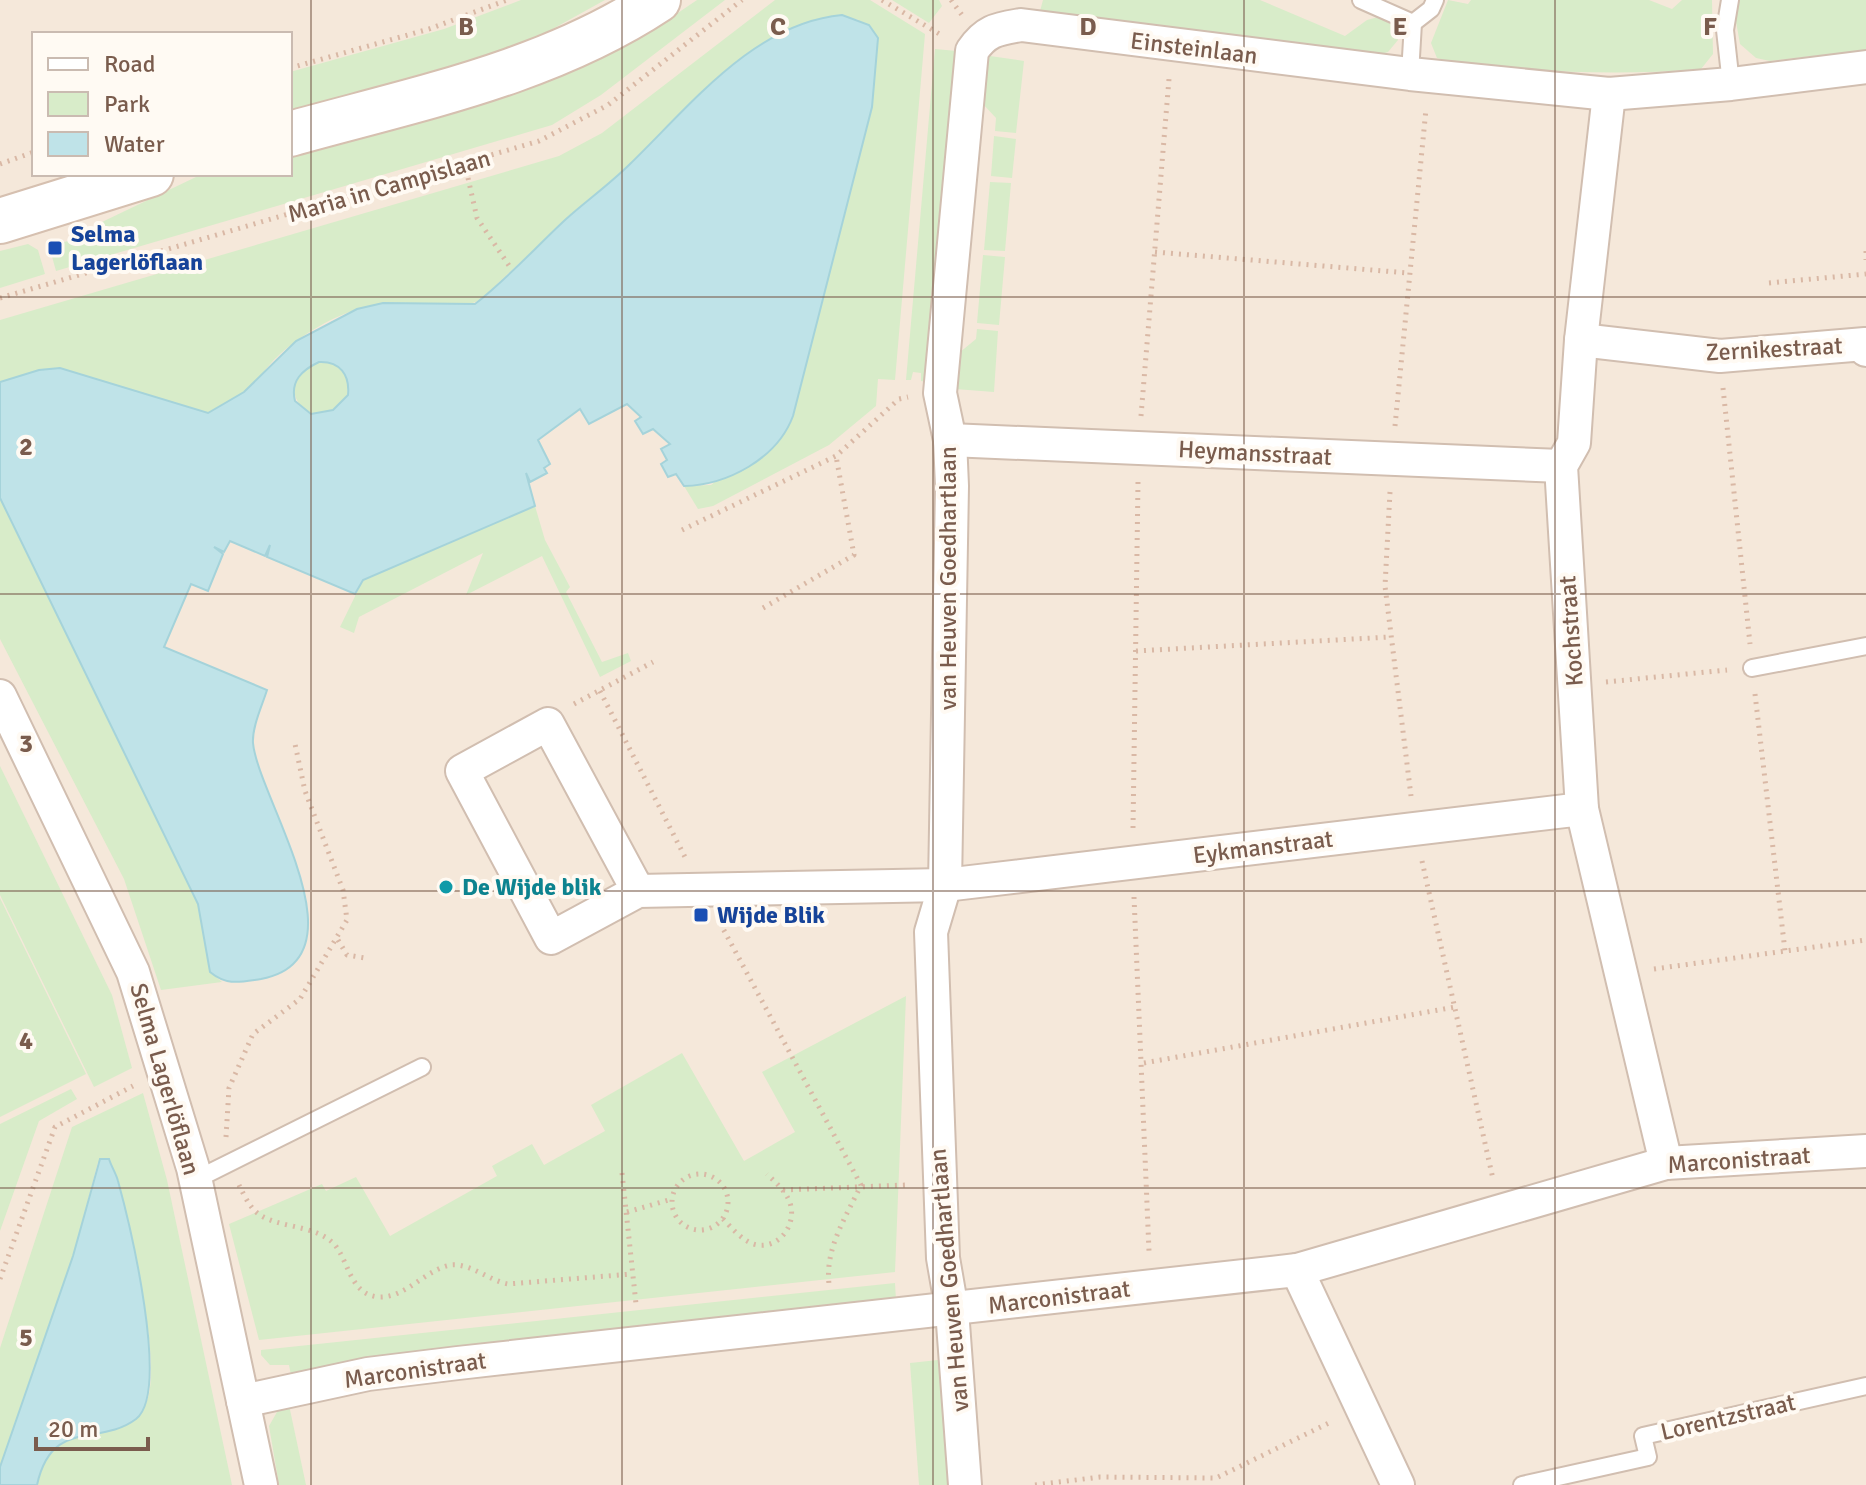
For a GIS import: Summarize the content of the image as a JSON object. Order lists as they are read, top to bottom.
{
  "streets": {
    "street": [
      "Einsteinlaan",
      "Zernikestraat",
      "Heymansstraat",
      "van Heuven Goedhartlaan",
      "Kochstraat",
      "Eykmanstraat",
      "Selma Lagerlöflaan",
      "Marconistraat"
    ],
    "lane": ["Lorentzstraat"],
    "path": ["Maria in Campislaan"]
  },
  "crossings": [
    ["Einsteinlaan", "van Heuven Goedhartlaan"],
    ["Einsteinlaan", "Kochstraat"],
    ["Zernikestraat", "Kochstraat"],
    ["Heymansstraat", "van Heuven Goedhartlaan"],
    ["Heymansstraat", "Kochstraat"],
    ["van Heuven Goedhartlaan", "Eykmanstraat"],
    ["van Heuven Goedhartlaan", "Marconistraat"],
    ["Kochstraat", "Eykmanstraat"],
    ["Kochstraat", "Marconistraat"],
    ["Selma Lagerlöflaan", "Marconistraat"]
  ],
  "places": {
    "transit": ["Selma Lagerlöflaan", "Wijde Blik"],
    "other": ["De Wijde blik"]
  },
  "legend": ["Road", "Park", "Water"],
  "scale_bar": "20 m",
  "grid": {
    "columns": [
      "B",
      "C",
      "D",
      "E",
      "F"
    ],
    "rows": [
      "2",
      "3",
      "4",
      "5"
    ]
  }
}
